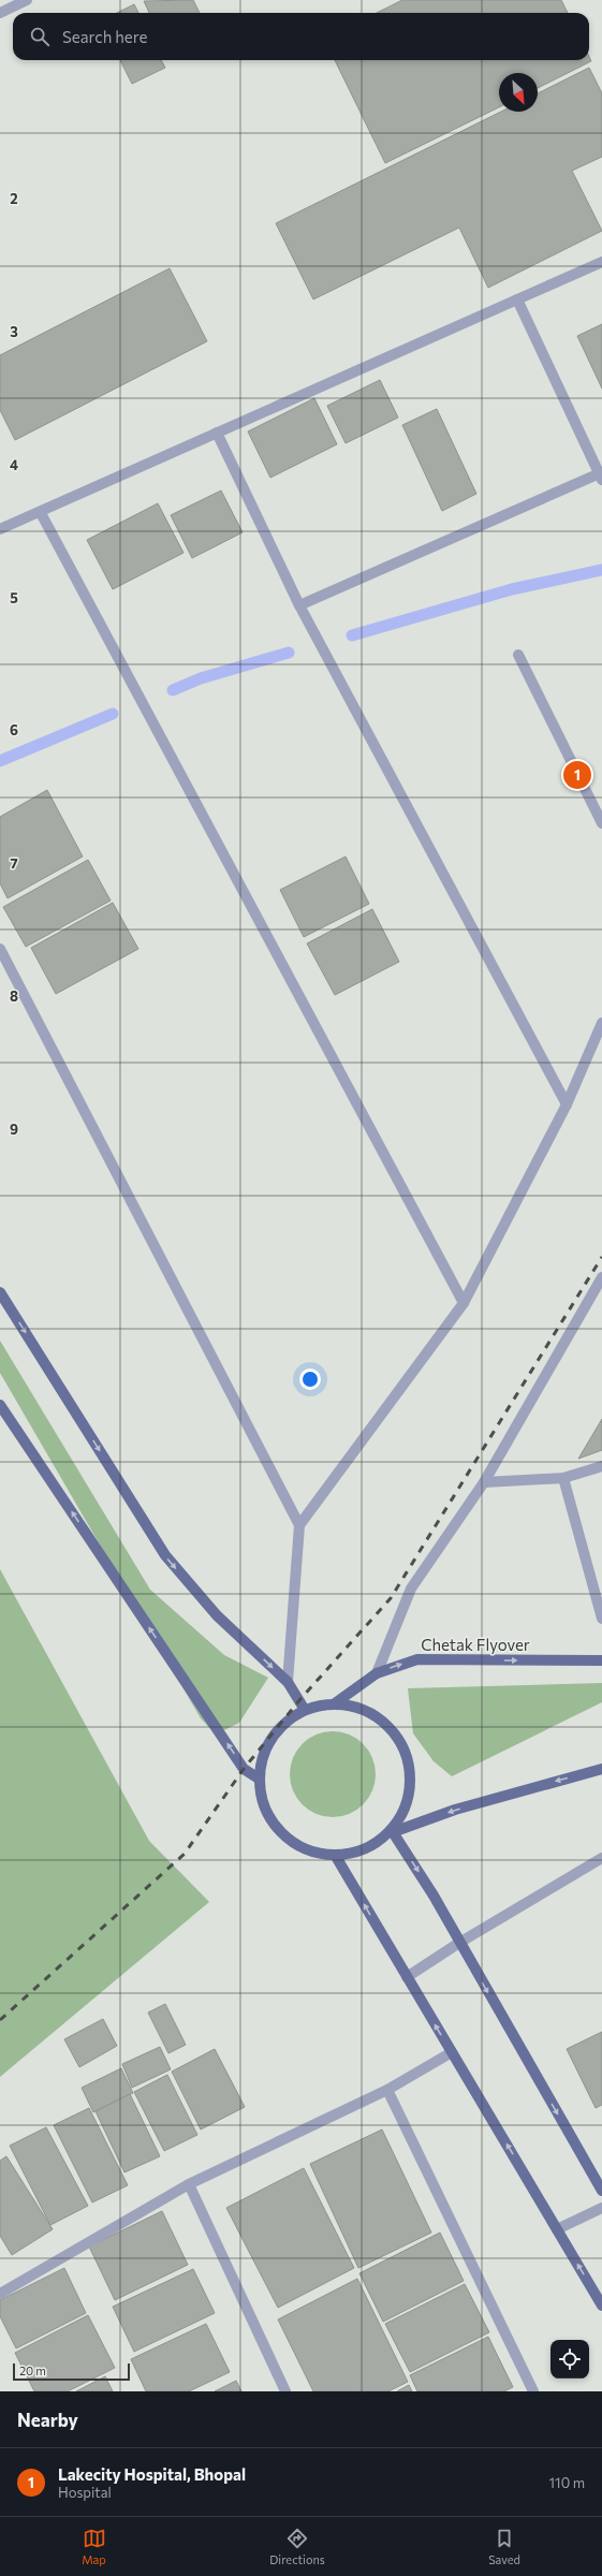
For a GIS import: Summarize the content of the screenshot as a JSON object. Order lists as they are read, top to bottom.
{
  "streets": {
    "main road": ["Chetak Flyover"]
  },
  "one_way": ["Chetak Flyover"],
  "scale_bar": "20 m",
  "north": "bottom right",
  "page": {
    "search": "Search here",
    "pins": "1",
    "scale": "20 m",
    "heading": "Nearby",
    "list": [
      {
        "mark": "1",
        "name": "Lakecity Hospital, Bhopal",
        "note": "Hospital",
        "value": "110 m"
      }
    ],
    "nav": ["Map", "Directions", "Saved"]
  },
  "grid": {
    "rows": [
      "2",
      "3",
      "4",
      "5",
      "6",
      "7",
      "8",
      "9"
    ]
  }
}
